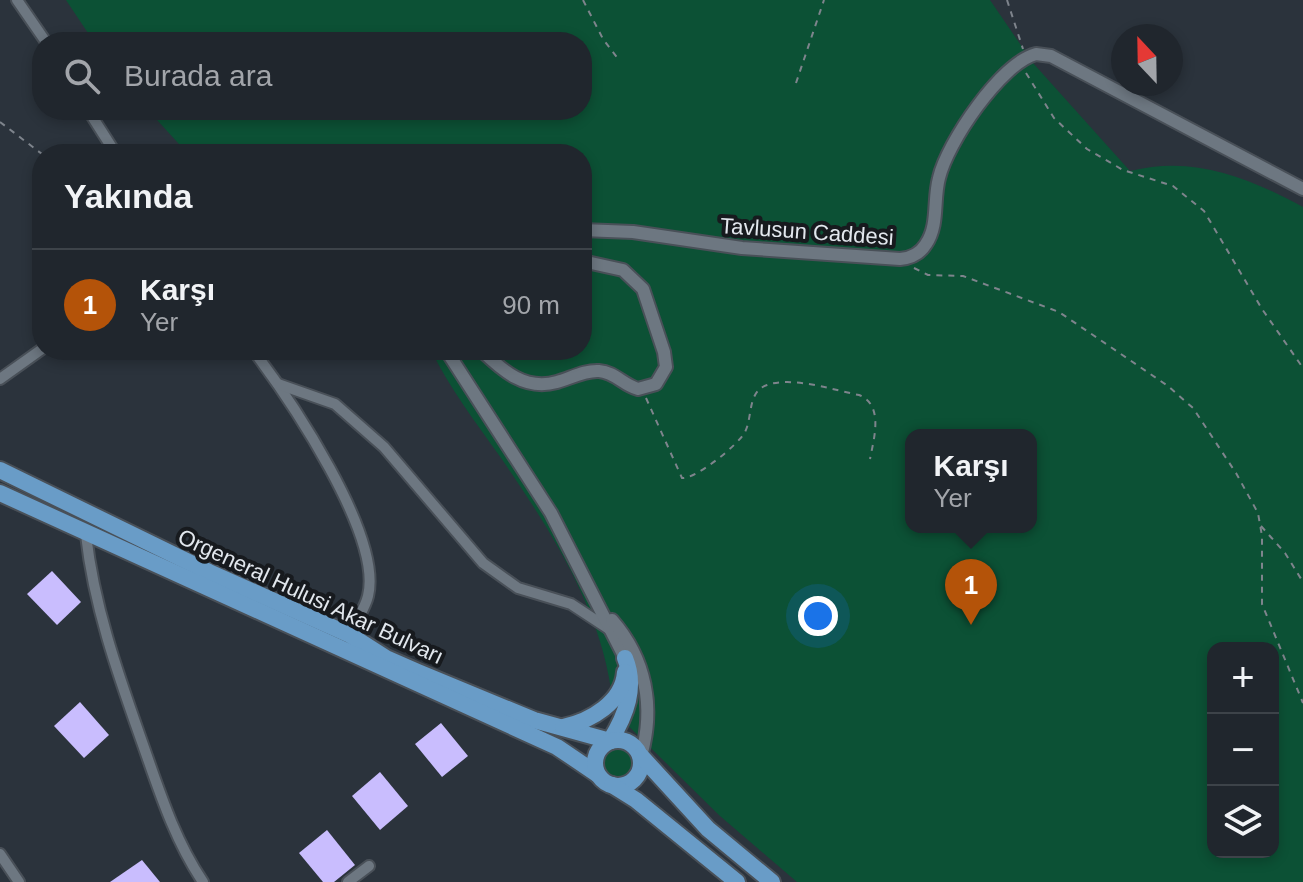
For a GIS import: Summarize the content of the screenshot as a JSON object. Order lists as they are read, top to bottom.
{
  "streets": {
    "main road": ["Orgeneral Hulusi Akar Bulvarı"],
    "street": ["Tavlusun Caddesi"]
  },
  "north": "top",
  "page": {
    "search": "Burada ara",
    "heading": "Yakında",
    "list": [
      {
        "mark": "1",
        "name": "Karşı",
        "note": "Yer",
        "value": "90 m"
      }
    ],
    "popup": ["Karşı", "Yer"],
    "pins": "1",
    "map_buttons": ["+", "−"]
  }
}
